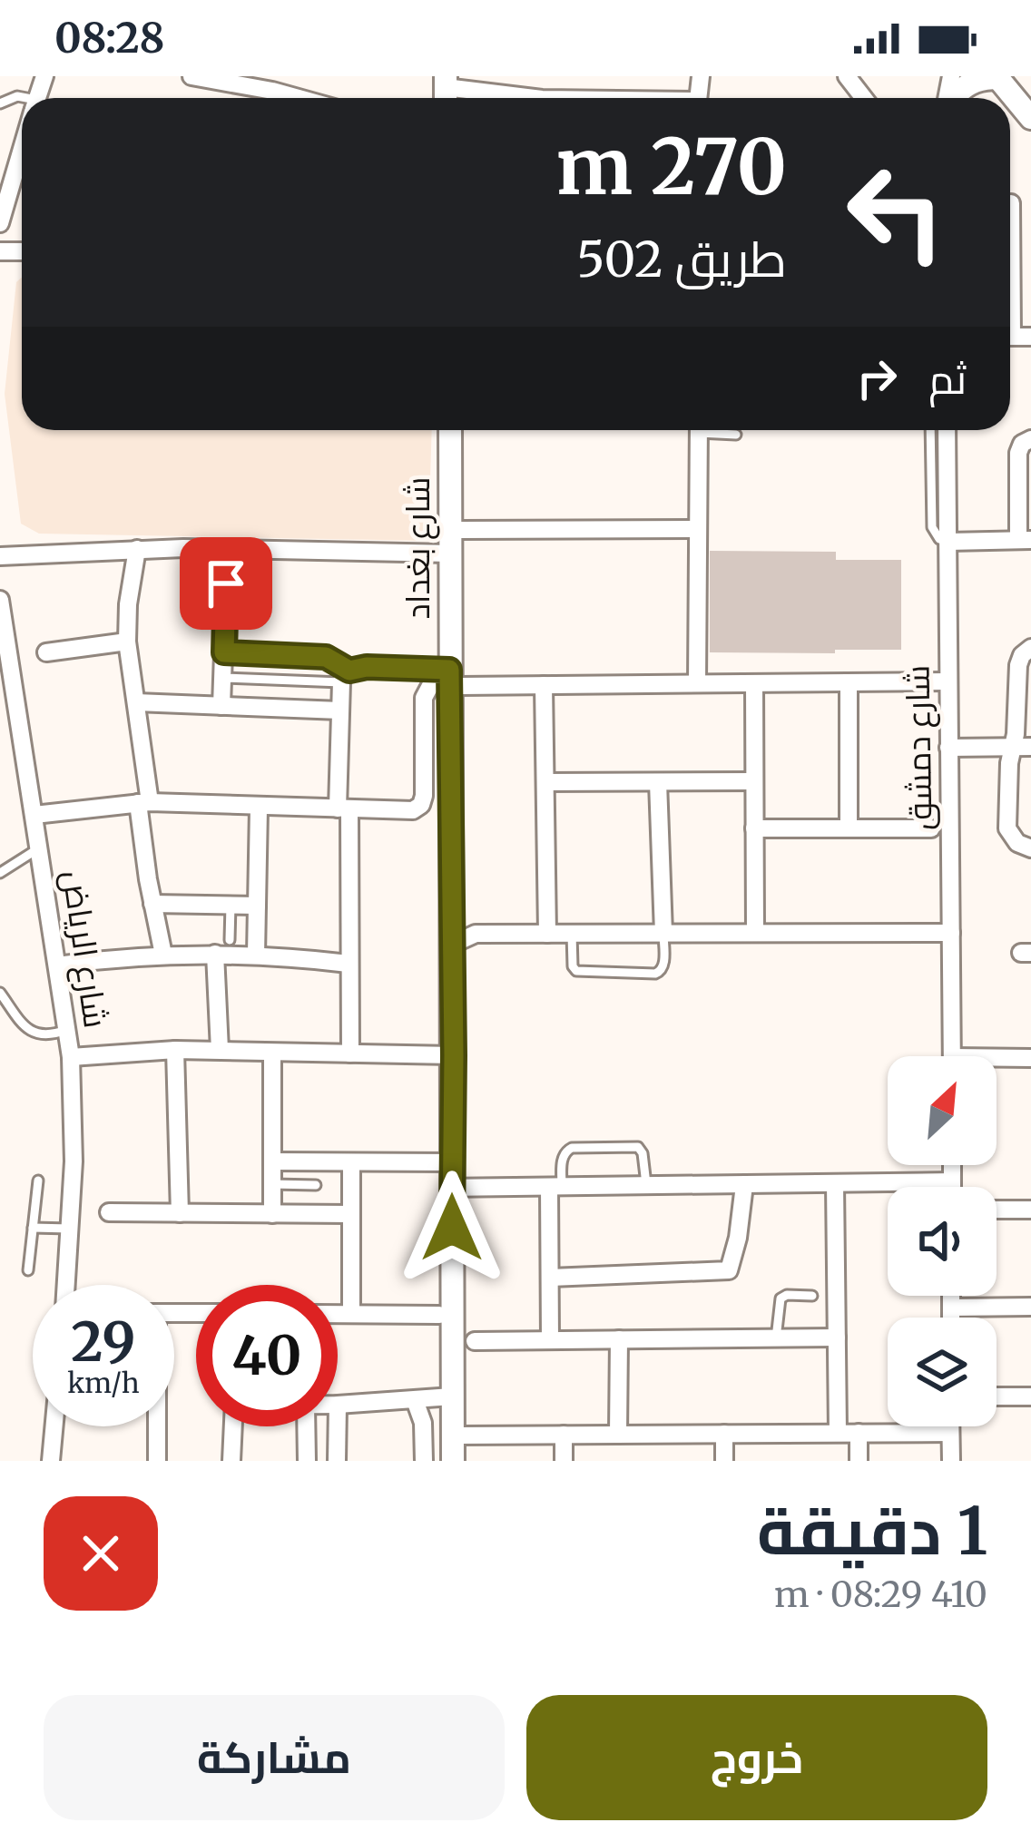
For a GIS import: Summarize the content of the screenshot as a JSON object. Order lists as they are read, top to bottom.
{
  "streets": {
    "street": ["شارع بغداد", "شارع دمشق", "شارع الرياض"]
  },
  "north": "top right",
  "page": {
    "status": "08:28",
    "turn": ["270 m", "طريق 502"],
    "then": "ثم",
    "speed": "29 km/h",
    "limit": "40",
    "heading": ["1 دقيقة", "410 m · 08:29"],
    "buttons": ["خروج", "مشاركة"]
  }
}
